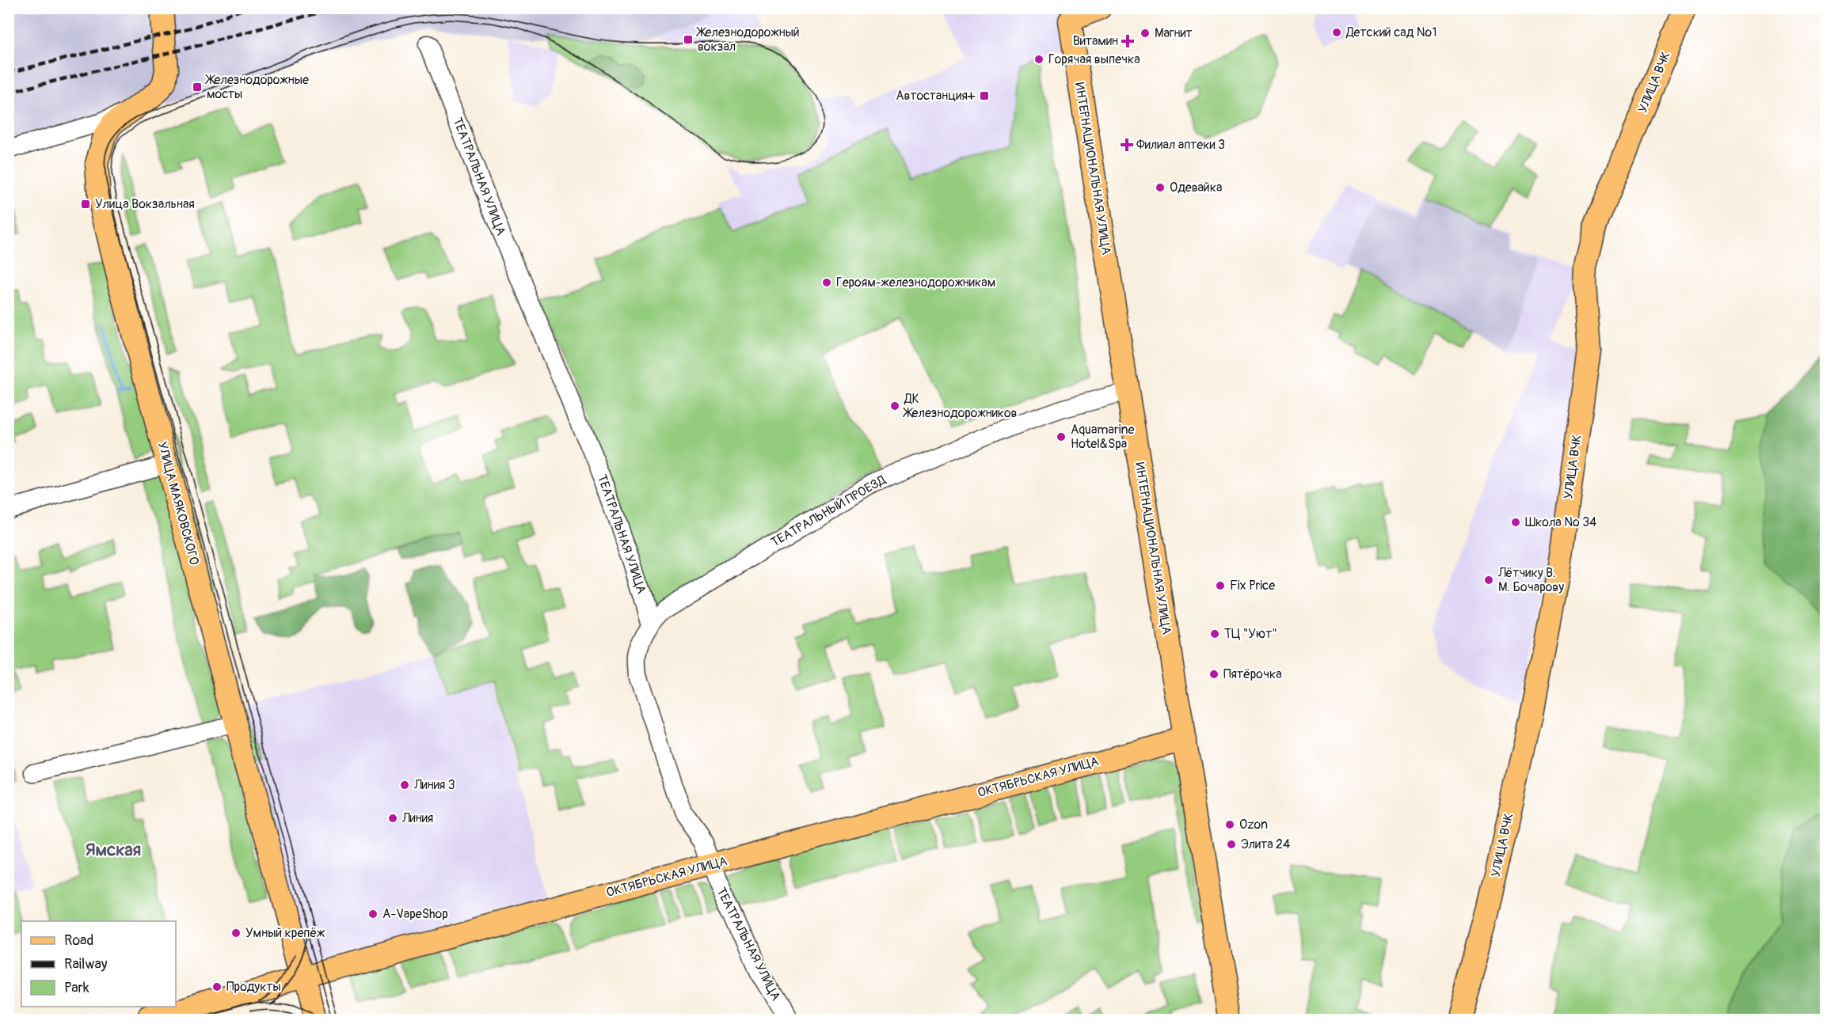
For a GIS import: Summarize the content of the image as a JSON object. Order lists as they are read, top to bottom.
{
  "streets": {
    "main road": [
      "УЛИЦА ВЧК",
      "ИНТЕРНАЦИОНАЛЬНАЯ УЛИЦА",
      "УЛИЦА МАЯКОВСКОГО",
      "ОКТЯБРЬСКАЯ УЛИЦА"
    ],
    "street": ["ТЕАТРАЛЬНАЯ УЛИЦА", "ТЕАТРАЛЬНЫЙ ПРОЕЗД"]
  },
  "crossings": [
    ["ИНТЕРНАЦИОНАЛЬНАЯ УЛИЦА", "ТЕАТРАЛЬНЫЙ ПРОЕЗД"],
    ["ИНТЕРНАЦИОНАЛЬНАЯ УЛИЦА", "ОКТЯБРЬСКАЯ УЛИЦА"],
    ["ТЕАТРАЛЬНАЯ УЛИЦА", "ТЕАТРАЛЬНЫЙ ПРОЕЗД"],
    ["ТЕАТРАЛЬНАЯ УЛИЦА", "ОКТЯБРЬСКАЯ УЛИЦА"],
    ["УЛИЦА МАЯКОВСКОГО", "ОКТЯБРЬСКАЯ УЛИЦА"]
  ],
  "districts": ["Ямская"],
  "places": {
    "other": [
      "Детский сад №1",
      "Магнит",
      "Горячая выпечка",
      "Одевайка",
      "Героям-железнодорожникам",
      "ДК Железнодорожников",
      "Aquamarine Hotel&Spa",
      "Школа № 34",
      "Лётчику В. М. Бочарову",
      "Fix Price",
      "ТЦ \"Уют\"",
      "Пятёрочка",
      "Линия 3",
      "Линия",
      "Ozon",
      "Элита 24",
      "A-VapeShop",
      "Умный крепёж",
      "Продукты"
    ],
    "transit": [
      "Железнодорожный вокзал",
      "Железнодорожные мосты",
      "Автостанция+",
      "Улица Вокзальная"
    ],
    "health": ["Витамин", "Филиал аптеки 3"]
  },
  "legend": ["Road", "Railway", "Park"]
}
